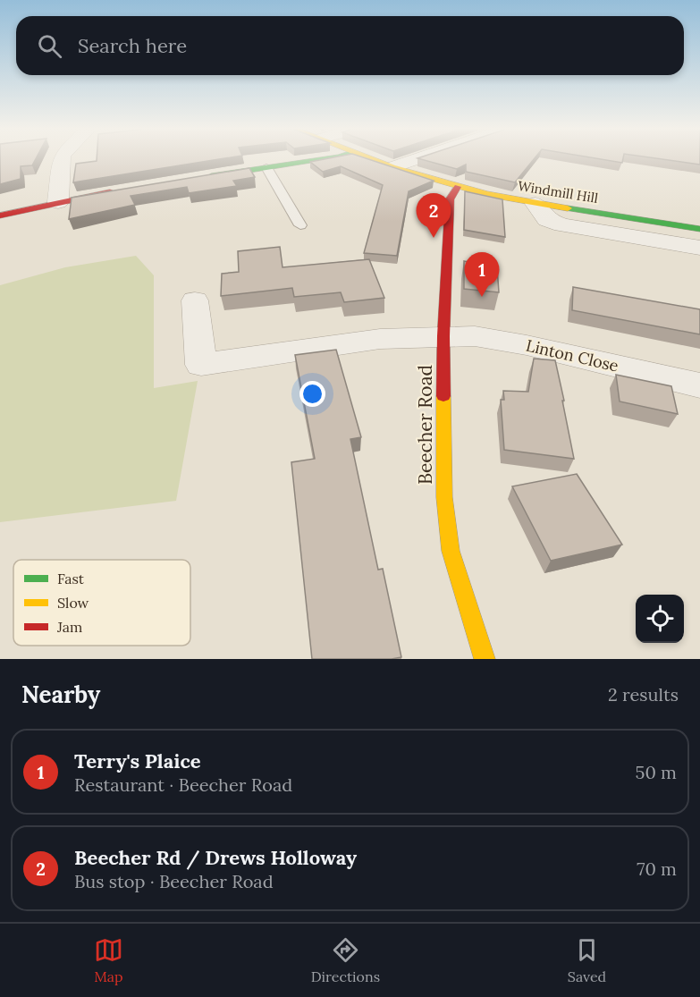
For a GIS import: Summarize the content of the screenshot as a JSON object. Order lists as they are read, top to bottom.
{
  "streets": {
    "main road": ["Windmill Hill", "Beecher Road"],
    "street": ["Linton Close"]
  },
  "crossings": [
    ["Windmill Hill", "Beecher Road"],
    ["Linton Close", "Beecher Road"]
  ],
  "legend": ["Fast", "Slow", "Jam"],
  "page": {
    "search": "Search here",
    "pins": ["2", "1"],
    "heading": ["Nearby", "2 results"],
    "list": [
      {
        "mark": "1",
        "name": "Terry's Plaice",
        "note": "Restaurant · Beecher Road",
        "value": "50 m"
      },
      {
        "mark": "2",
        "name": "Beecher Rd / Drews Holloway",
        "note": "Bus stop · Beecher Road",
        "value": "70 m"
      }
    ],
    "nav": ["Map", "Directions", "Saved"]
  }
}
